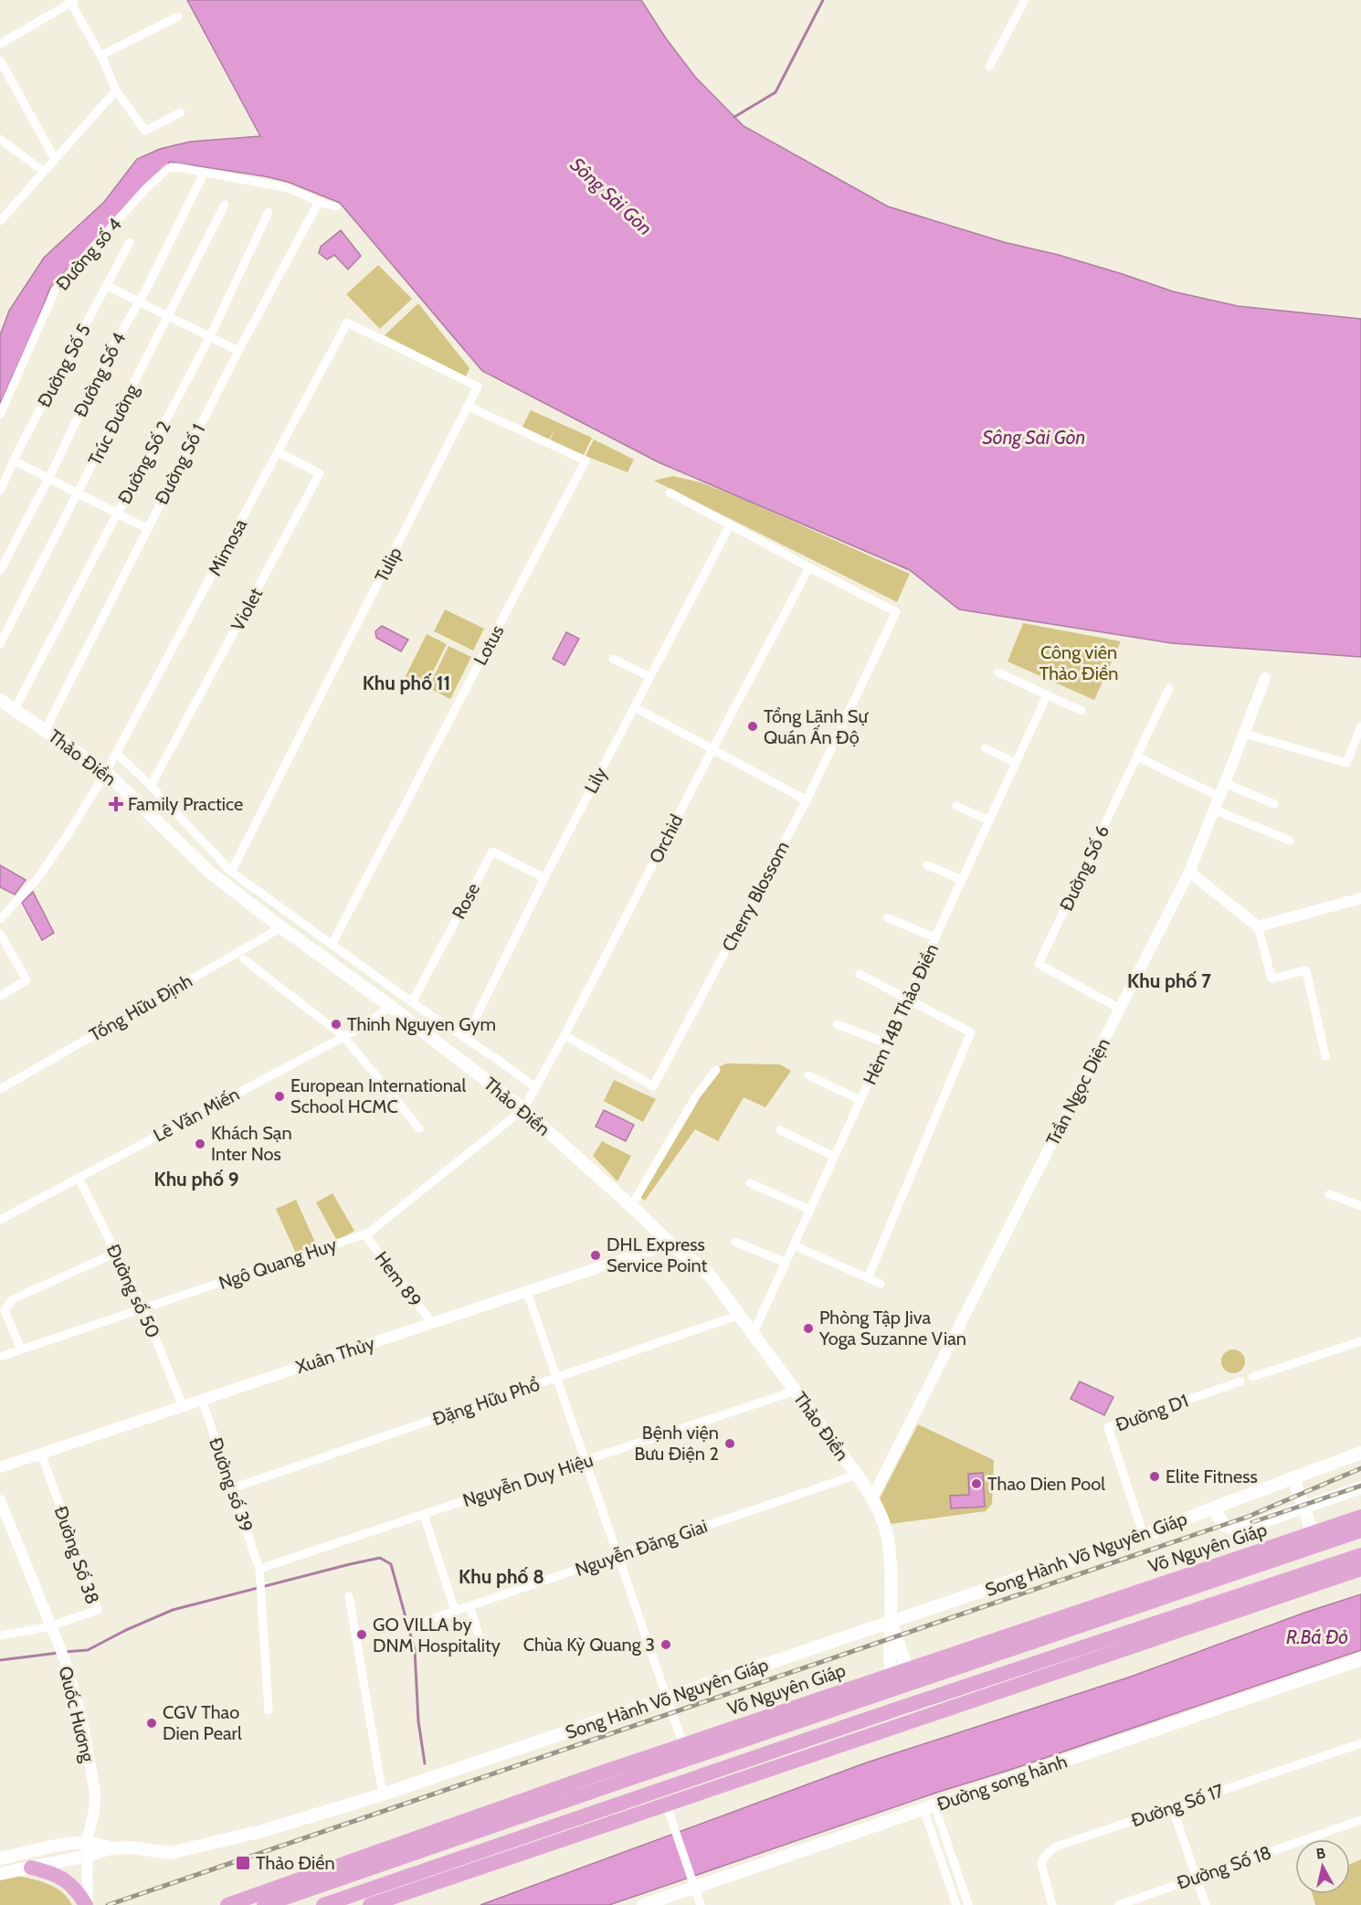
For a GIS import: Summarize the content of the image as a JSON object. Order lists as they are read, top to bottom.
{
  "streets": {
    "highway": ["Võ Nguyên Giáp"],
    "main road": ["Thảo Điền", "Song Hành Võ Nguyên Giáp", "Đường song hành"],
    "street": [
      "Đường số 4",
      "Đường Số 5",
      "Đường Số 4",
      "Trúc Đường",
      "Đường Số 2",
      "Đường Số 1",
      "Mimosa",
      "Tulip",
      "Violet",
      "Lotus",
      "Lily",
      "Orchid",
      "Đường Số 6",
      "Cherry Blossom",
      "Rose",
      "Tống Hữu Định",
      "Hẻm 14B Thảo Điền",
      "Trần Ngọc Diện",
      "Lê Văn Miến",
      "Ngô Quang Huy",
      "Hem 89",
      "Đường số 50",
      "Xuân Thủy",
      "Đặng Hữu Phổ",
      "Đường D1",
      "Nguyễn Duy Hiệu",
      "Đường số 39",
      "Nguyễn Đăng Giai",
      "Đường Số 38",
      "Quốc Hương",
      "Đường Số 17",
      "Đường Số 18"
    ]
  },
  "crossings": [
    ["Đường số 4", "Đường Số 4"],
    ["Đường Số 2", "Thảo Điền"],
    ["Đường Số 1", "Thảo Điền"],
    ["Mimosa", "Tulip"],
    ["Mimosa", "Violet"],
    ["Mimosa", "Thảo Điền"],
    ["Tulip", "Lotus"],
    ["Thảo Điền", "Orchid"],
    ["Thảo Điền", "Tống Hữu Định"],
    ["Thảo Điền", "Hẻm 14B Thảo Điền"],
    ["Thảo Điền", "Trần Ngọc Diện"],
    ["Thảo Điền", "Lê Văn Miến"],
    ["Thảo Điền", "Ngô Quang Huy"],
    ["Thảo Điền", "Xuân Thủy"],
    ["Thảo Điền", "Đặng Hữu Phổ"],
    ["Thảo Điền", "Nguyễn Duy Hiệu"],
    ["Thảo Điền", "Nguyễn Đăng Giai"],
    ["Thảo Điền", "Võ Nguyên Giáp"],
    ["Thảo Điền", "Song Hành Võ Nguyên Giáp"],
    ["Lily", "Rose"],
    ["Orchid", "Cherry Blossom"],
    ["Orchid", "Ngô Quang Huy"],
    ["Đường Số 6", "Trần Ngọc Diện"],
    ["Lê Văn Miến", "Đường số 50"],
    ["Ngô Quang Huy", "Hem 89"],
    ["Ngô Quang Huy", "Đường số 50"],
    ["Hem 89", "Xuân Thủy"],
    ["Đường số 50", "Xuân Thủy"],
    ["Xuân Thủy", "Đường số 39"],
    ["Xuân Thủy", "Đường Số 38"],
    ["Đặng Hữu Phổ", "Đường số 39"],
    ["Đường D1", "Song Hành Võ Nguyên Giáp"],
    ["Nguyễn Duy Hiệu", "Đường số 39"],
    ["Song Hành Võ Nguyên Giáp", "Quốc Hương"],
    ["Đường Số 38", "Quốc Hương"]
  ],
  "districts": [
    "Khu phố 11",
    "Khu phố 7",
    "Khu phố 9",
    "Khu phố 8"
  ],
  "water": ["Sông Sài Gòn", "R.Bá Đỏ"],
  "parks": ["Công viên Thảo Điền"],
  "places": {
    "other": [
      "Tổng Lãnh Sự Quán Ấn Độ",
      "Thinh Nguyen Gym",
      "European International School HCMC",
      "Khách Sạn Inter Nos",
      "DHL Express Service Point",
      "Phòng Tập Jiva Yoga Suzanne Vian",
      "Bệnh viện Bưu Điện 2",
      "Elite Fitness",
      "Thao Dien Pool",
      "GO VILLA by DNM Hospitality",
      "Chùa Kỳ Quang 3",
      "CGV Thao Dien Pearl"
    ],
    "health": ["Family Practice"],
    "transit": ["Thảo Điền"]
  },
  "north": "top"
}
